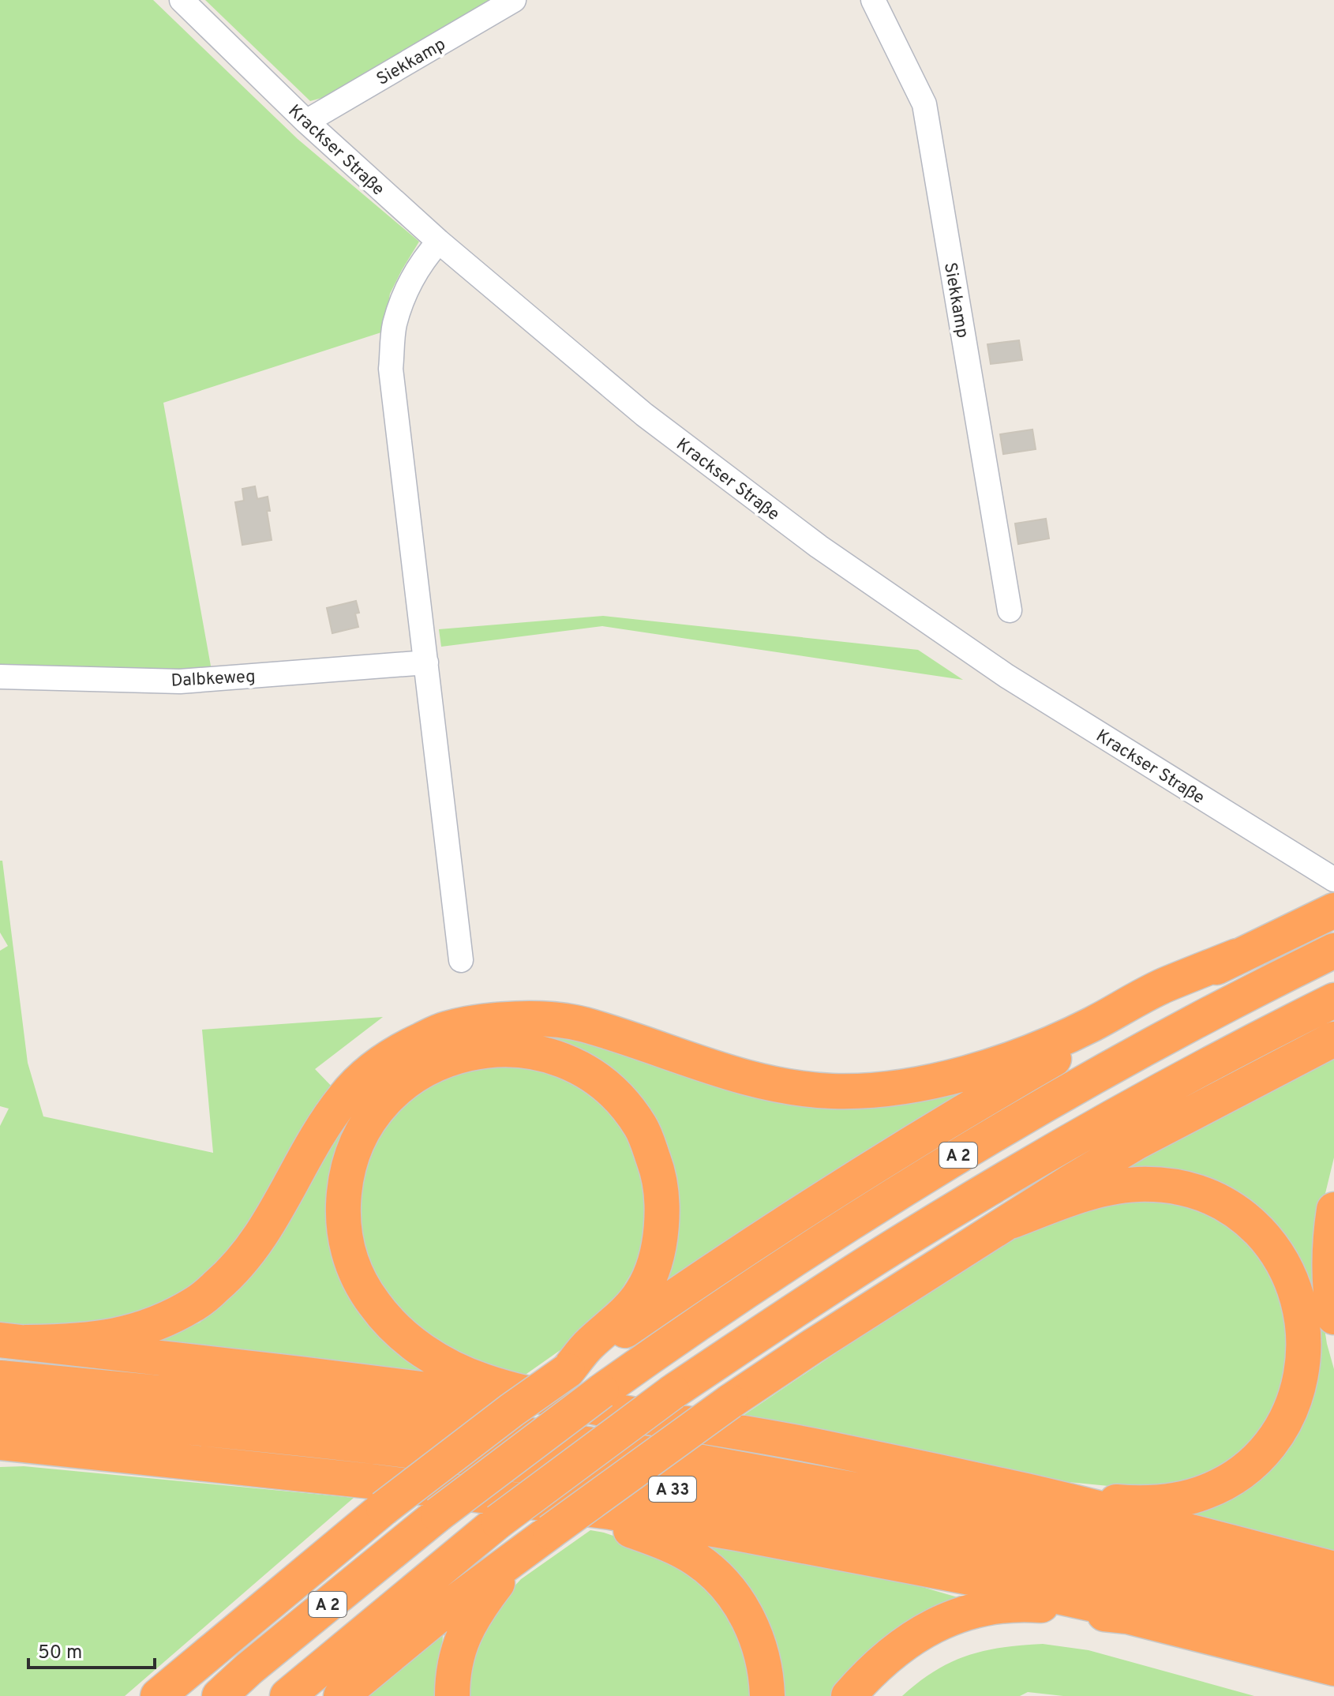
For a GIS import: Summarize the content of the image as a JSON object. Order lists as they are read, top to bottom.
{
  "streets": {
    "highway": ["A 2", "A 33"],
    "street": ["Siekkamp", "Krackser Straße", "Dalbkeweg"]
  },
  "crossings": [
    ["Siekkamp", "Krackser Straße"]
  ],
  "scale_bar": "50 m"
}
